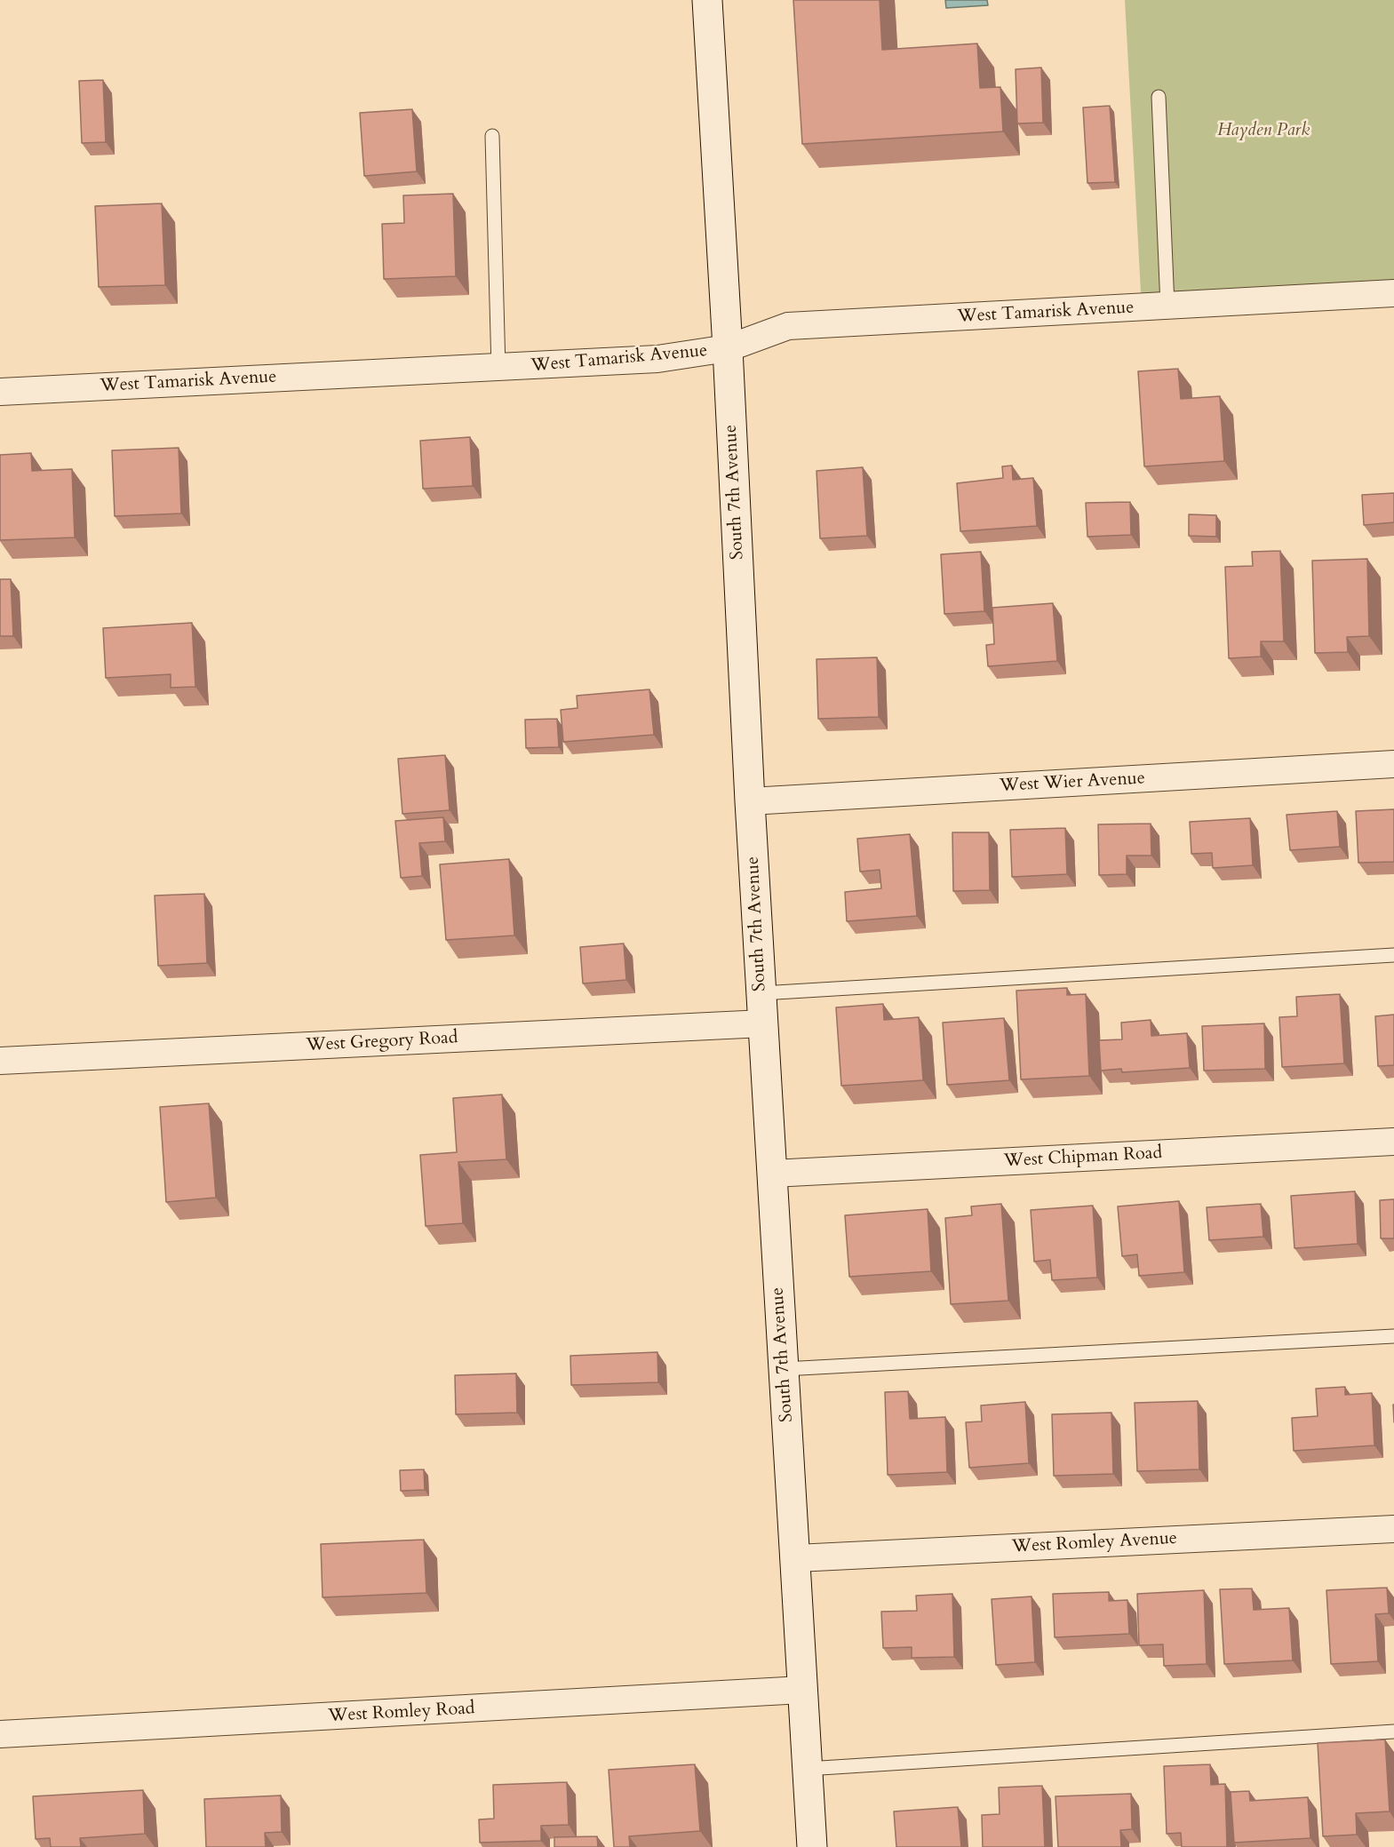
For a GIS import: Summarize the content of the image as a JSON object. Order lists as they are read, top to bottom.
{
  "streets": {
    "main road": ["South 7th Avenue"],
    "street": [
      "West Tamarisk Avenue",
      "West Wier Avenue",
      "West Gregory Road",
      "West Chipman Road",
      "West Romley Avenue",
      "West Romley Road"
    ]
  },
  "crossings": [
    ["West Tamarisk Avenue", "South 7th Avenue"],
    ["South 7th Avenue", "West Wier Avenue"],
    ["South 7th Avenue", "West Gregory Road"],
    ["South 7th Avenue", "West Chipman Road"],
    ["South 7th Avenue", "West Romley Avenue"],
    ["South 7th Avenue", "West Romley Road"]
  ],
  "parks": ["Hayden Park"]
}
